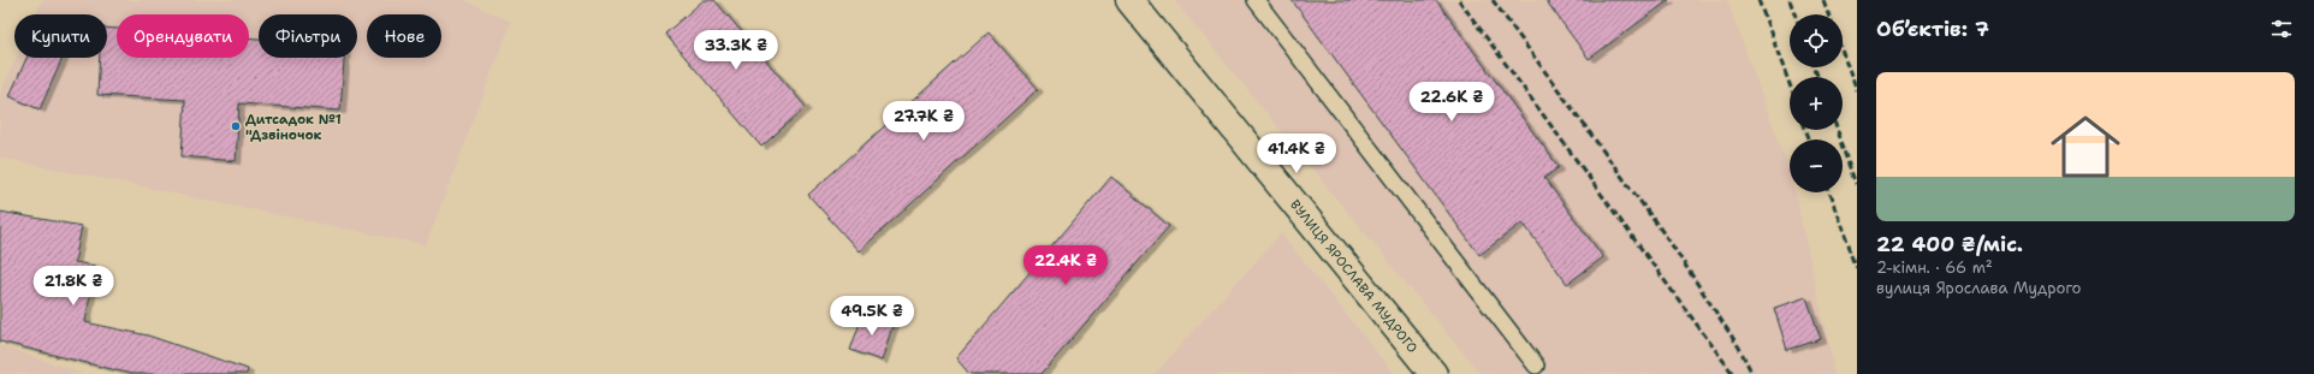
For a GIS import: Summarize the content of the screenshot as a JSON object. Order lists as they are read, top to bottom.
{
  "streets": {
    "street": ["ВУЛИЦЯ ЯРОСЛАВА МУДРОГО"]
  },
  "places": ["Дитсадок №1 \"Дзвіночок"],
  "page": {
    "heading": "Об’єктів: 7",
    "map_buttons": ["+", "−"],
    "chip": [
      "Купити",
      "Орендувати",
      "Фільтри",
      "Нове"
    ],
    "price": [
      "33.3K ₴",
      "22.6K ₴",
      "27.7K ₴",
      "41.4K ₴",
      "22.4K ₴",
      "21.8K ₴",
      "49.5K ₴"
    ],
    "list": [
      {
        "name": "22 400 ₴/міс.",
        "note": "2-кімн. · 66 m² · вулиця Ярослава Мудрого"
      }
    ]
  }
}
